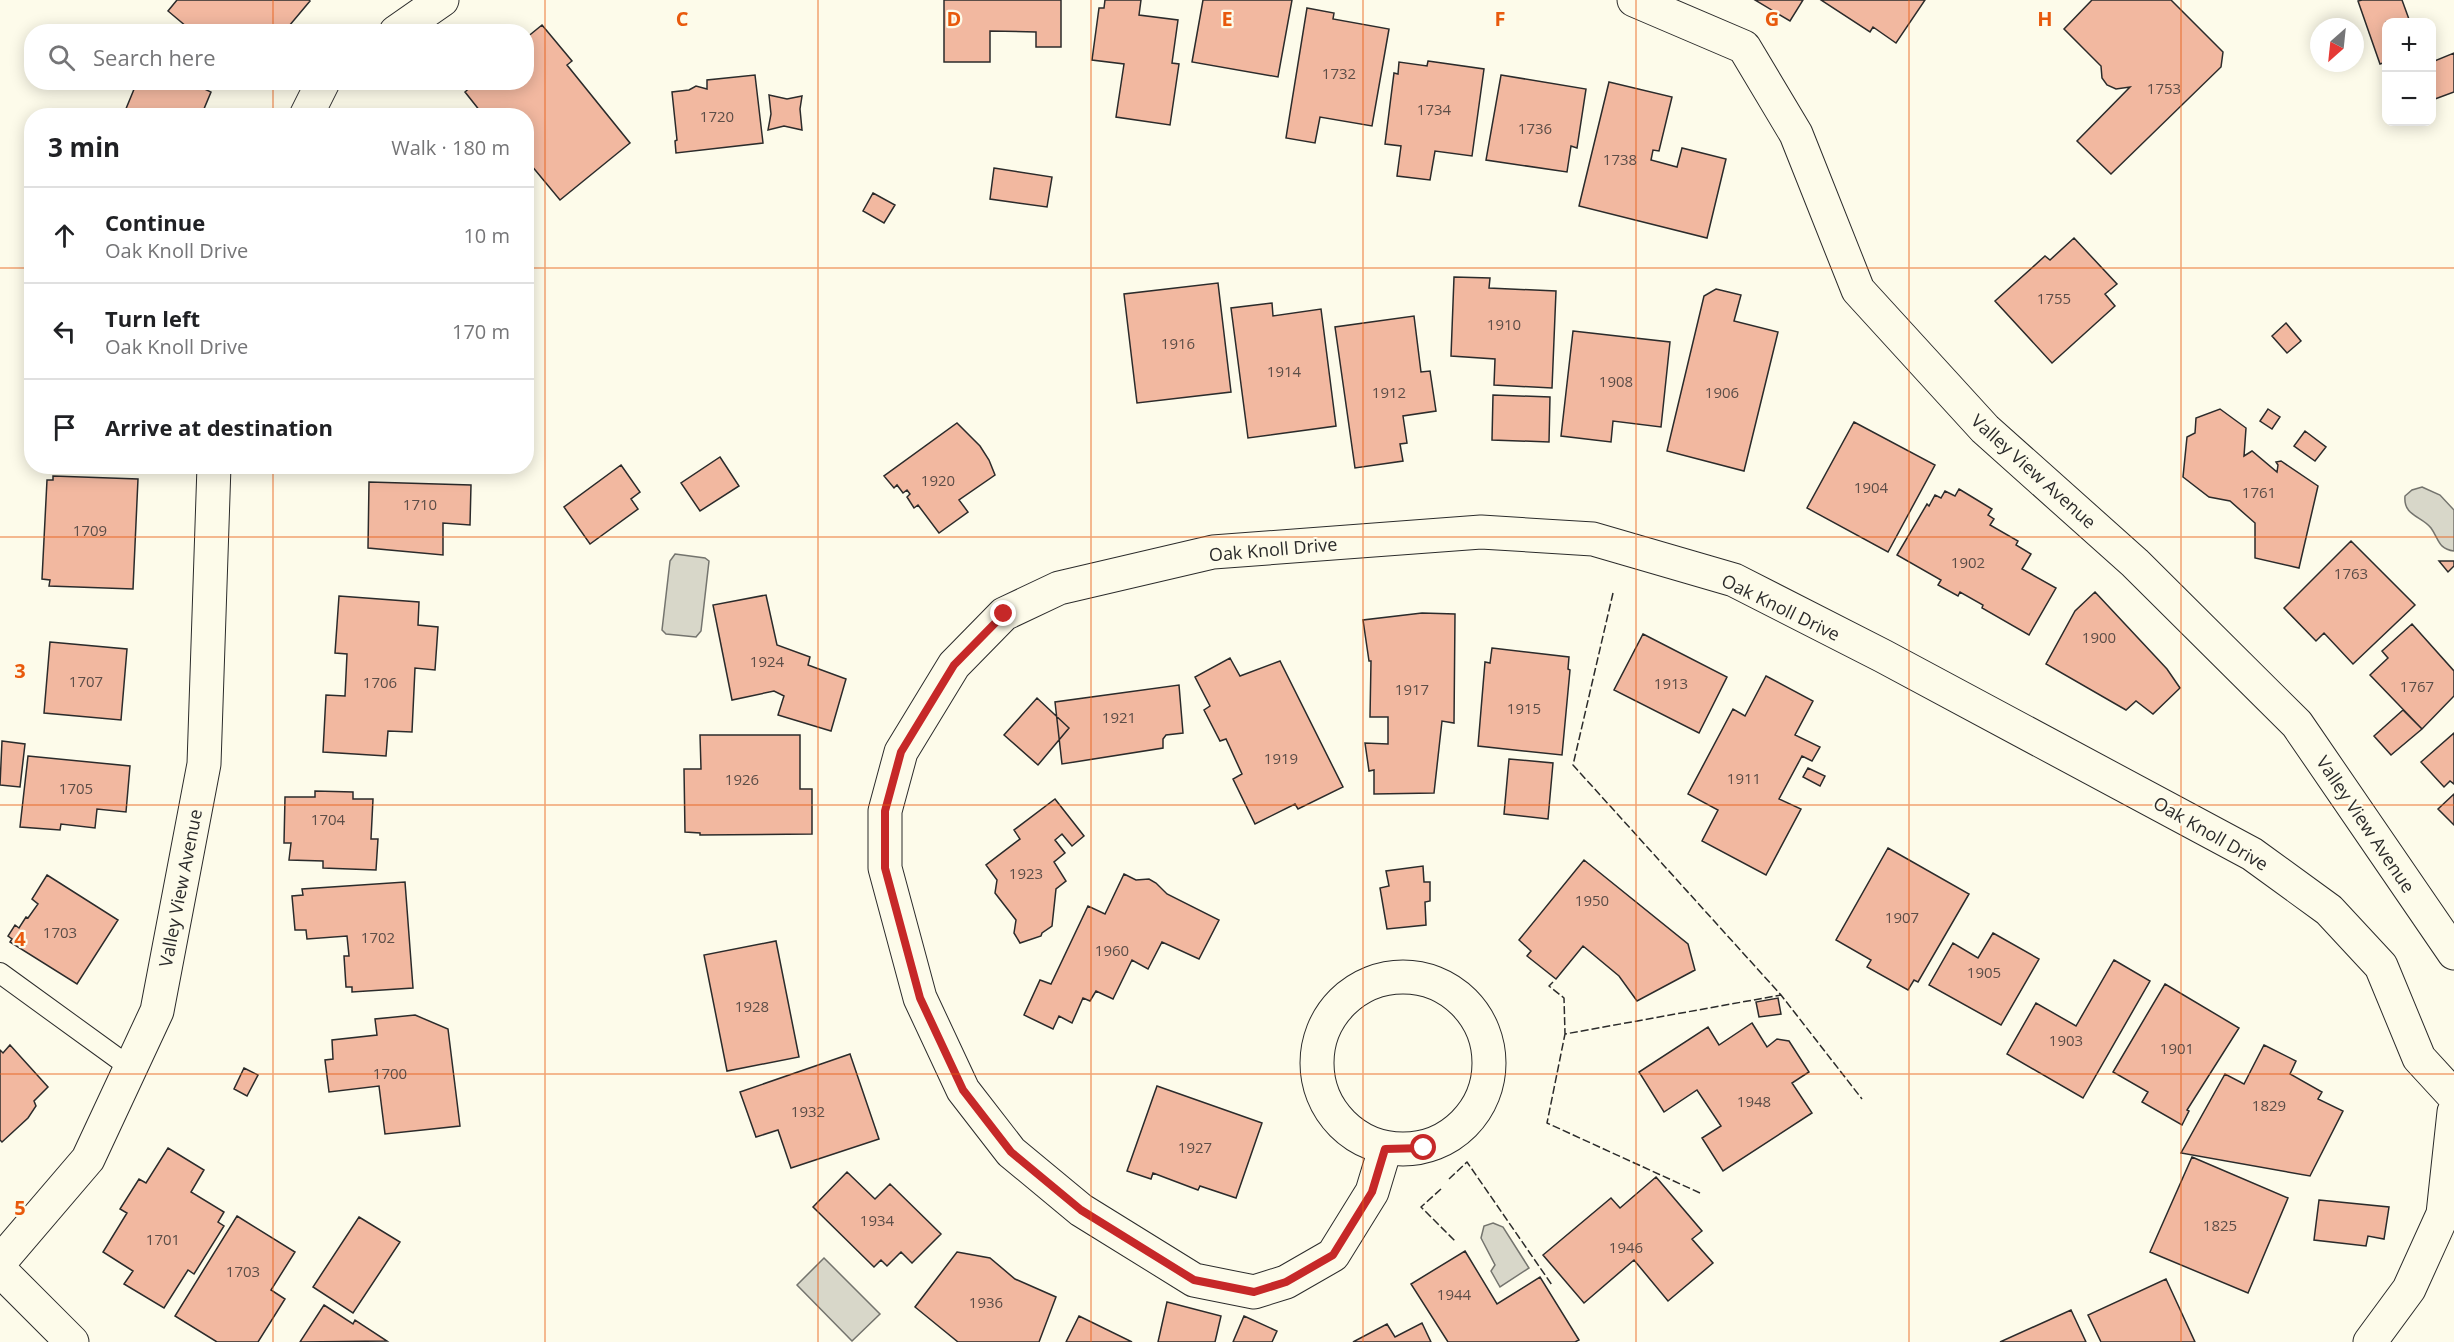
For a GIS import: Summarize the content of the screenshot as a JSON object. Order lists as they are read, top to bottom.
{
  "streets": {
    "street": ["Valley View Avenue", "Oak Knoll Drive"]
  },
  "house_numbers": [
    "1732",
    "1753",
    "1734",
    "1720",
    "1736",
    "1738",
    "1755",
    "1910",
    "1916",
    "1914",
    "1908",
    "1912",
    "1906",
    "1920",
    "1904",
    "1761",
    "1710",
    "1709",
    "1902",
    "1763",
    "1900",
    "1924",
    "1707",
    "1706",
    "1913",
    "1767",
    "1917",
    "1915",
    "1921",
    "1919",
    "1911",
    "1926",
    "1705",
    "1704",
    "1923",
    "1950",
    "1907",
    "1703",
    "1702",
    "1960",
    "1905",
    "1928",
    "1903",
    "1901",
    "1700",
    "1948",
    "1829",
    "1932",
    "1927",
    "1934",
    "1825",
    "1701",
    "1946",
    "1703",
    "1944",
    "1936"
  ],
  "north": "bottom left",
  "page": {
    "map_buttons": ["+", "−"],
    "search": "Search here",
    "heading": ["3 min", "Walk · 180 m"],
    "list": [
      ["Continue", "Oak Knoll Drive", "10 m"],
      ["Turn left", "Oak Knoll Drive", "170 m"],
      "Arrive at destination"
    ]
  },
  "grid": {
    "columns": [
      "C",
      "D",
      "E",
      "F",
      "G",
      "H"
    ],
    "rows": ["3", "4", "5"]
  }
}
